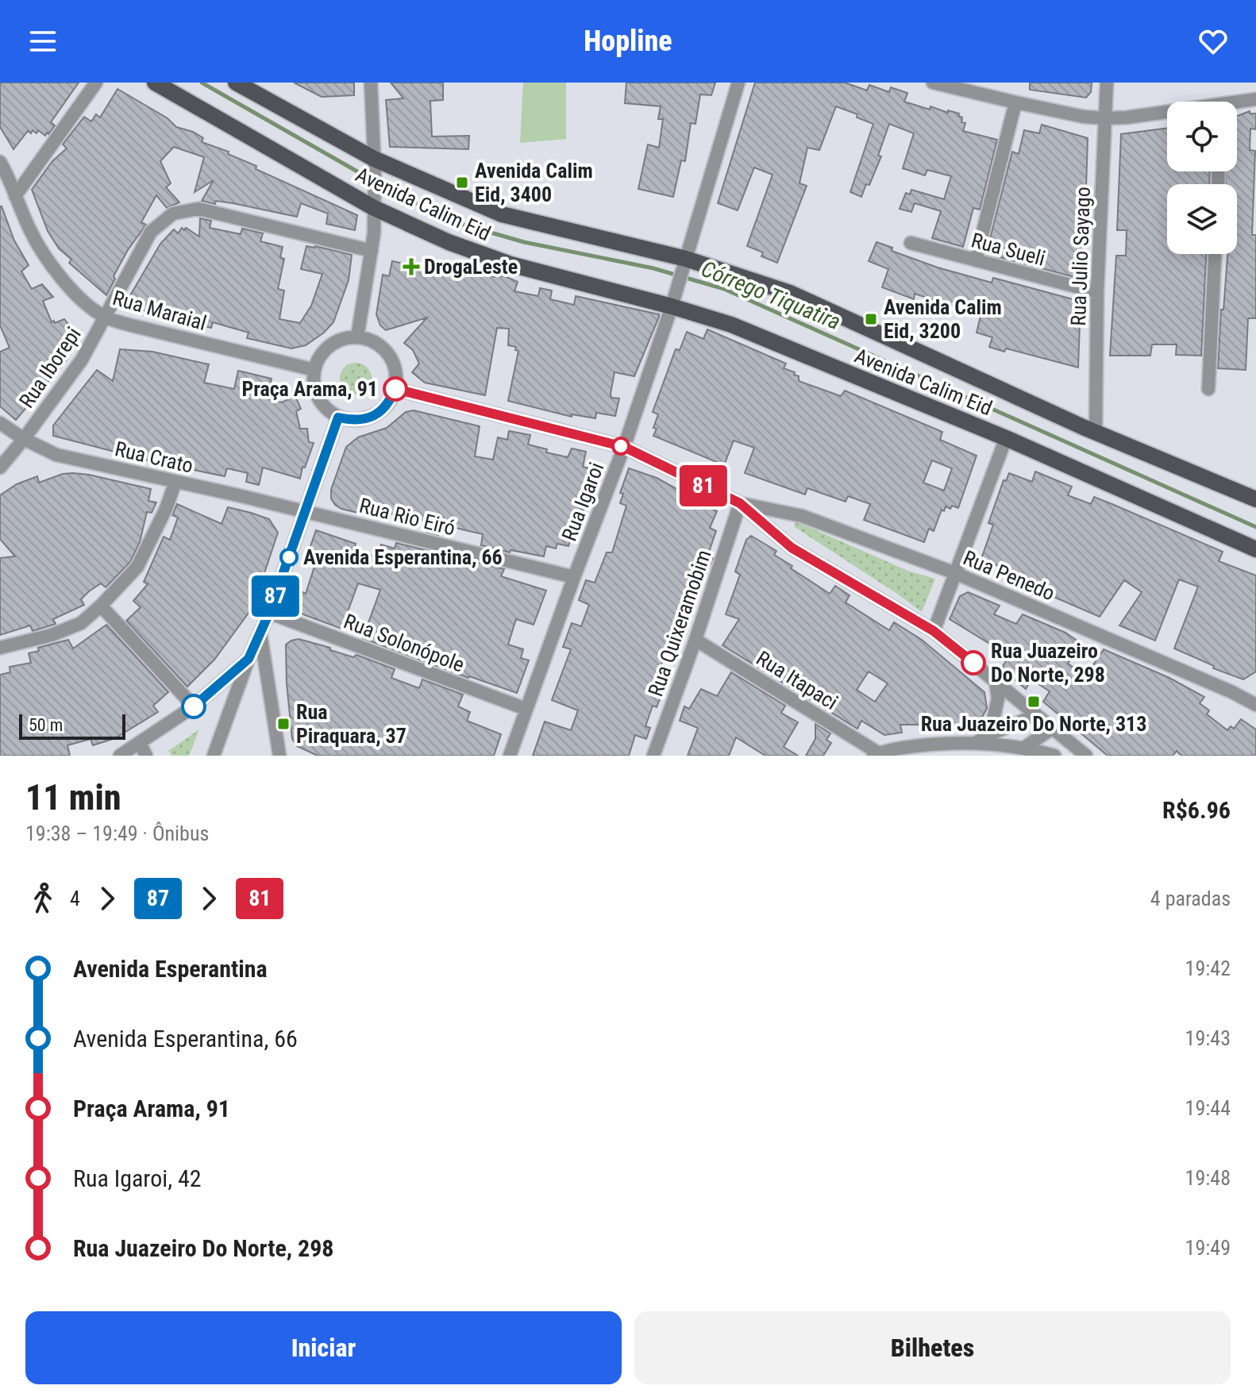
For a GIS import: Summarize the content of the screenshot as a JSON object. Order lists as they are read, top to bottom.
{
  "streets": {
    "main road": ["Avenida Calim Eid"],
    "street": [
      "Rua Sueli",
      "Rua Julio Sayago",
      "Rua Maraial",
      "Rua Iborepi",
      "Rua Crato",
      "Rua Igaroi",
      "Rua Rio Eiró",
      "Rua Penedo",
      "Rua Quixeramobim",
      "Rua Solonópole",
      "Rua Itapaci"
    ]
  },
  "crossings": [
    ["Avenida Calim Eid", "Rua Julio Sayago"],
    ["Avenida Calim Eid", "Rua Igaroi"],
    ["Rua Sueli", "Rua Julio Sayago"],
    ["Rua Maraial", "Rua Iborepi"],
    ["Rua Iborepi", "Rua Crato"],
    ["Rua Crato", "Rua Rio Eiró"],
    ["Rua Igaroi", "Rua Rio Eiró"],
    ["Rua Igaroi", "Rua Solonópole"],
    ["Rua Penedo", "Rua Quixeramobim"],
    ["Rua Quixeramobim", "Rua Itapaci"]
  ],
  "water": ["Córrego Tiquatira"],
  "places": {
    "transit": [
      "Avenida Calim Eid, 3400",
      "Avenida Calim Eid, 3200",
      "Rua Juazeiro Do Norte, 313",
      "Rua Piraquara, 37"
    ],
    "health": ["DrogaLeste"],
    "other": ["Praça Arama, 91", "Avenida Esperantina, 66", "Rua Juazeiro Do Norte, 298"]
  },
  "lines": ["bus line 87", "bus line 81"],
  "scale_bar": "50 m",
  "page": {
    "header": "Hopline",
    "on_map": ["87", "81"],
    "scale": "50 m",
    "heading": ["11 min", "19:38 – 19:49 · Ônibus", "R$6.96"],
    "legs": [
      "4",
      "87",
      "81",
      "4 paradas"
    ],
    "list": [
      {
        "name": "Avenida Esperantina",
        "value": "19:42"
      },
      {
        "name": "Avenida Esperantina, 66",
        "value": "19:43"
      },
      {
        "name": "Praça Arama, 91",
        "value": "19:44"
      },
      {
        "name": "Rua Igaroi, 42",
        "value": "19:48"
      },
      {
        "name": "Rua Juazeiro Do Norte, 298",
        "value": "19:49"
      }
    ],
    "buttons": ["Iniciar", "Bilhetes"]
  }
}
